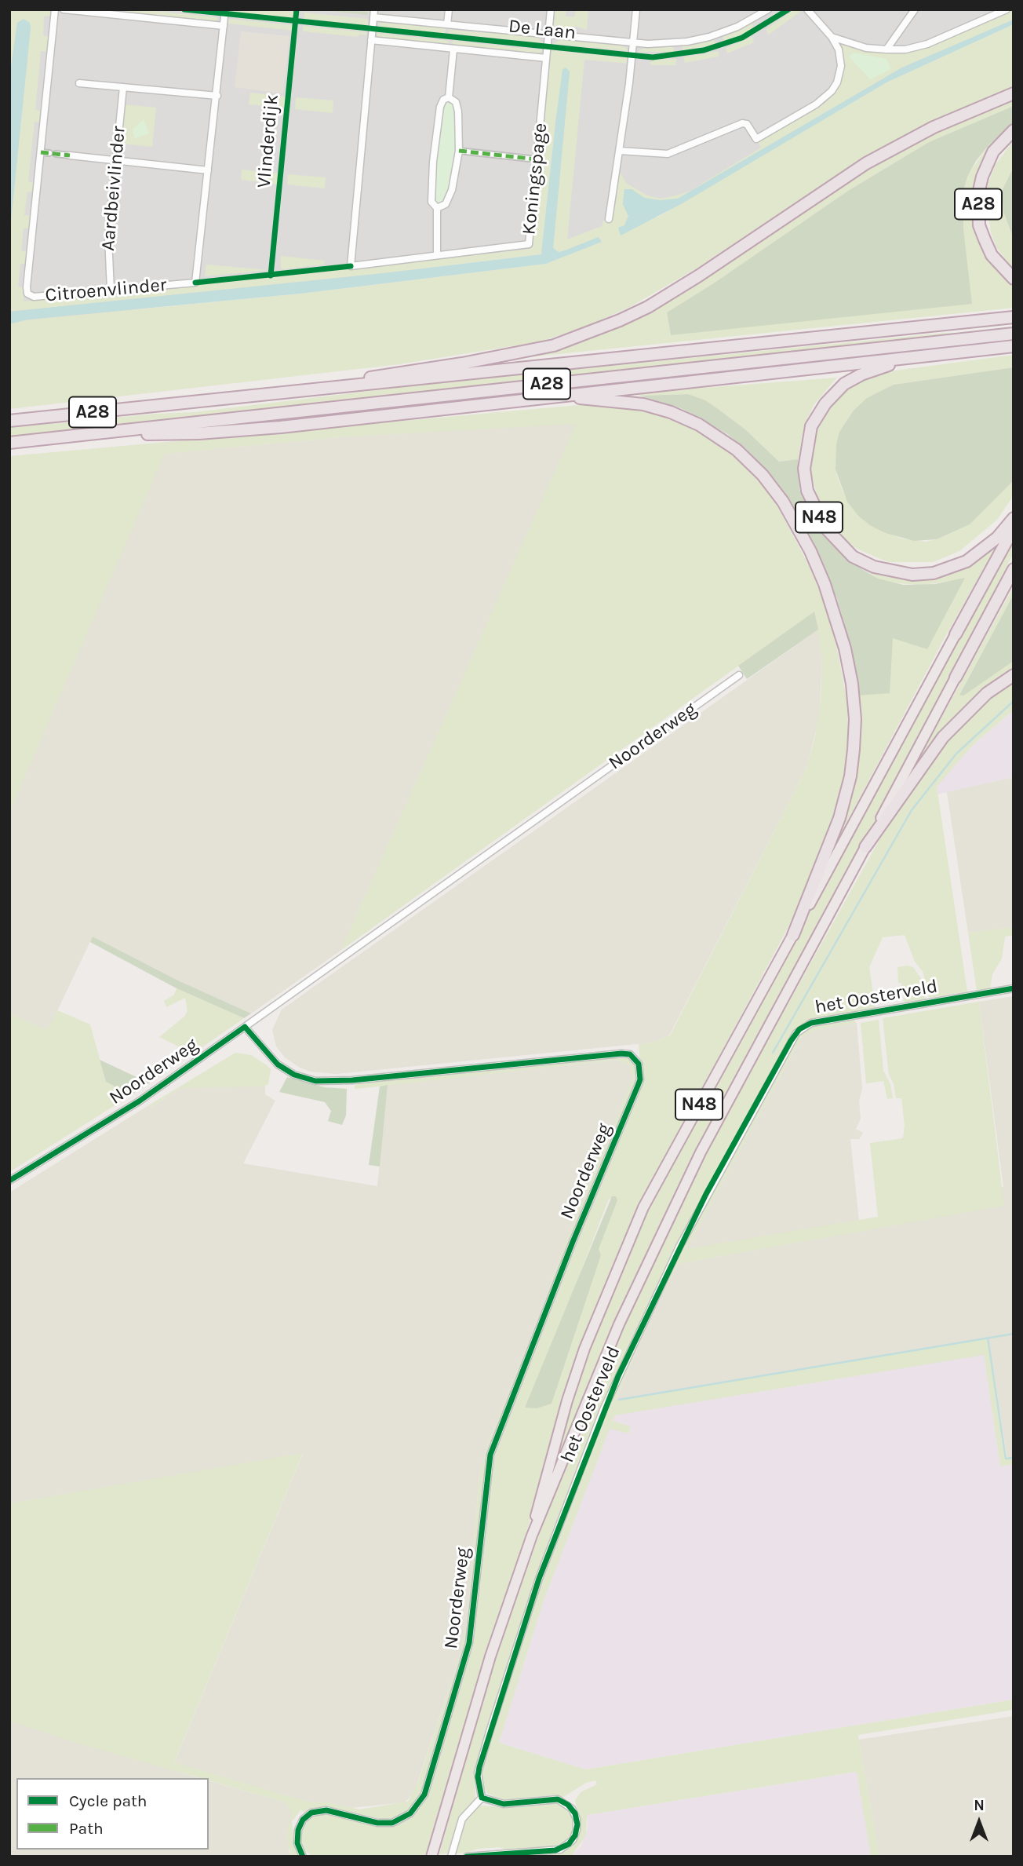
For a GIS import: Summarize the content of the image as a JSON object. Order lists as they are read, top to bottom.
{
  "streets": {
    "highway": ["A28", "N48"],
    "street": [
      "Koningspage",
      "Aardbeivlinder",
      "Citroenvlinder",
      "Noorderweg",
      "het Oosterveld"
    ],
    "cycle path": ["De Laan", "Vlinderdijk"]
  },
  "crossings": [
    ["Aardbeivlinder", "Citroenvlinder"],
    ["A28", "N48"]
  ],
  "legend": ["Cycle path", "Path"],
  "north": "top"
}
